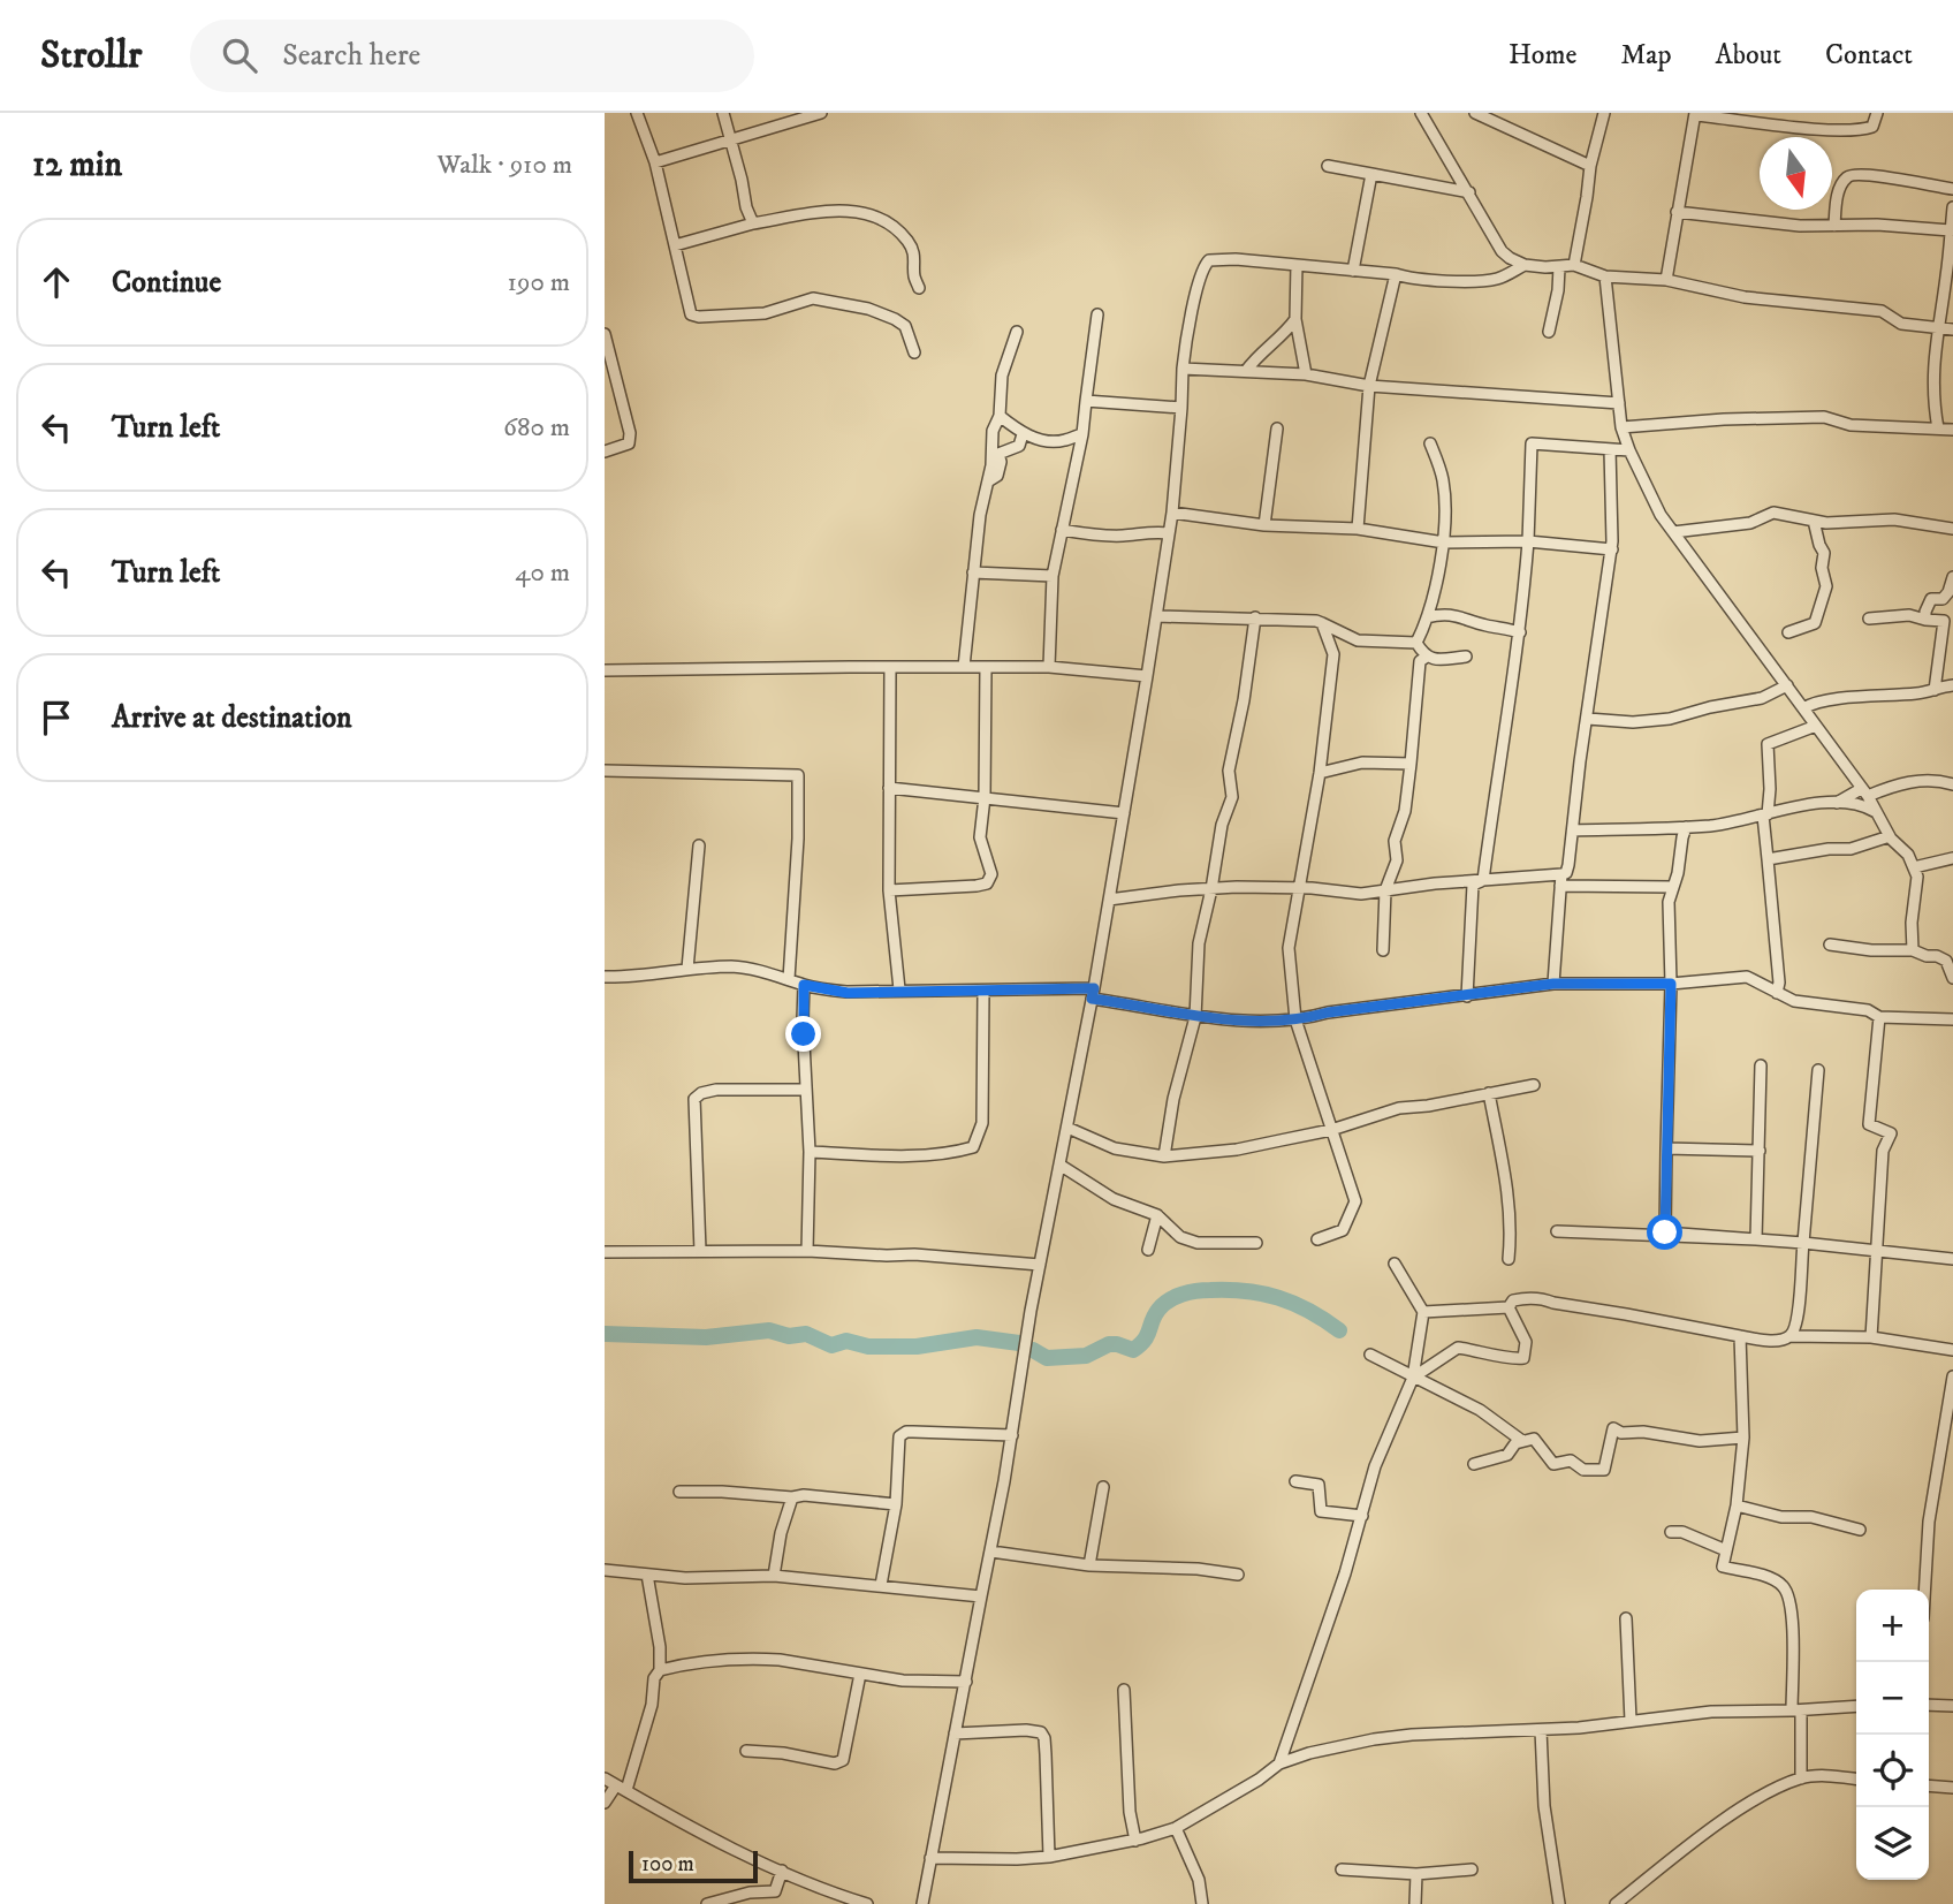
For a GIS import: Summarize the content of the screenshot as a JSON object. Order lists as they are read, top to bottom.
{
  "scale_bar": "100 m",
  "north": "bottom",
  "page": {
    "header": "Strollr",
    "search": "Search here",
    "nav": [
      "Home",
      "Map",
      "About",
      "Contact"
    ],
    "heading": ["12 min", "Walk · 910 m"],
    "list": [
      ["Continue", "190 m"],
      ["Turn left", "680 m"],
      ["Turn left", "40 m"],
      "Arrive at destination"
    ],
    "map_buttons": ["+", "−"],
    "scale": "100 m"
  }
}
